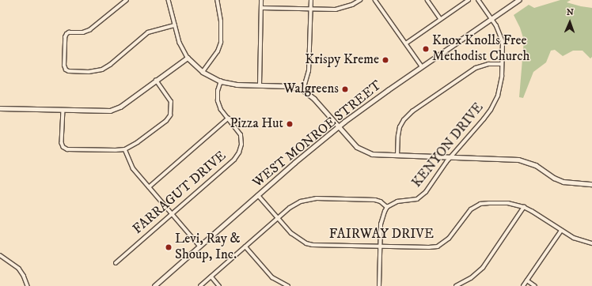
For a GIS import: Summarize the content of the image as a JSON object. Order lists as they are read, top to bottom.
{
  "streets": {
    "street": [
      "WEST MONROE STREET",
      "KENYON DRIVE",
      "FARRAGUT DRIVE",
      "FAIRWAY DRIVE"
    ]
  },
  "crossings": [
    ["WEST MONROE STREET", "KENYON DRIVE"],
    ["WEST MONROE STREET", "FAIRWAY DRIVE"]
  ],
  "places": [
    "Knox Knolls Free Methodist Church",
    "Krispy Kreme",
    "Walgreens",
    "Pizza Hut",
    "Levi, Ray & Shoup, Inc."
  ],
  "north": "top"
}
